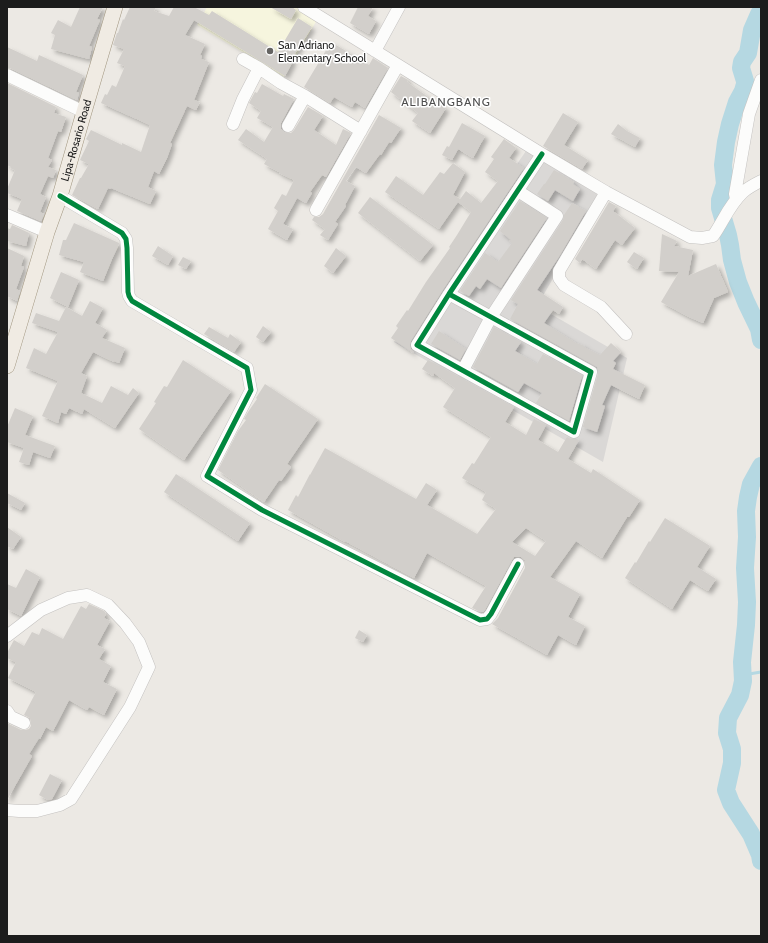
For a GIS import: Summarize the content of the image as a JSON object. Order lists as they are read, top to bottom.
{
  "streets": {
    "main road": ["Lipa-Rosario Road"]
  },
  "districts": ["ALIBANGBANG"],
  "places": ["San Adriano Elementary School"]
}
